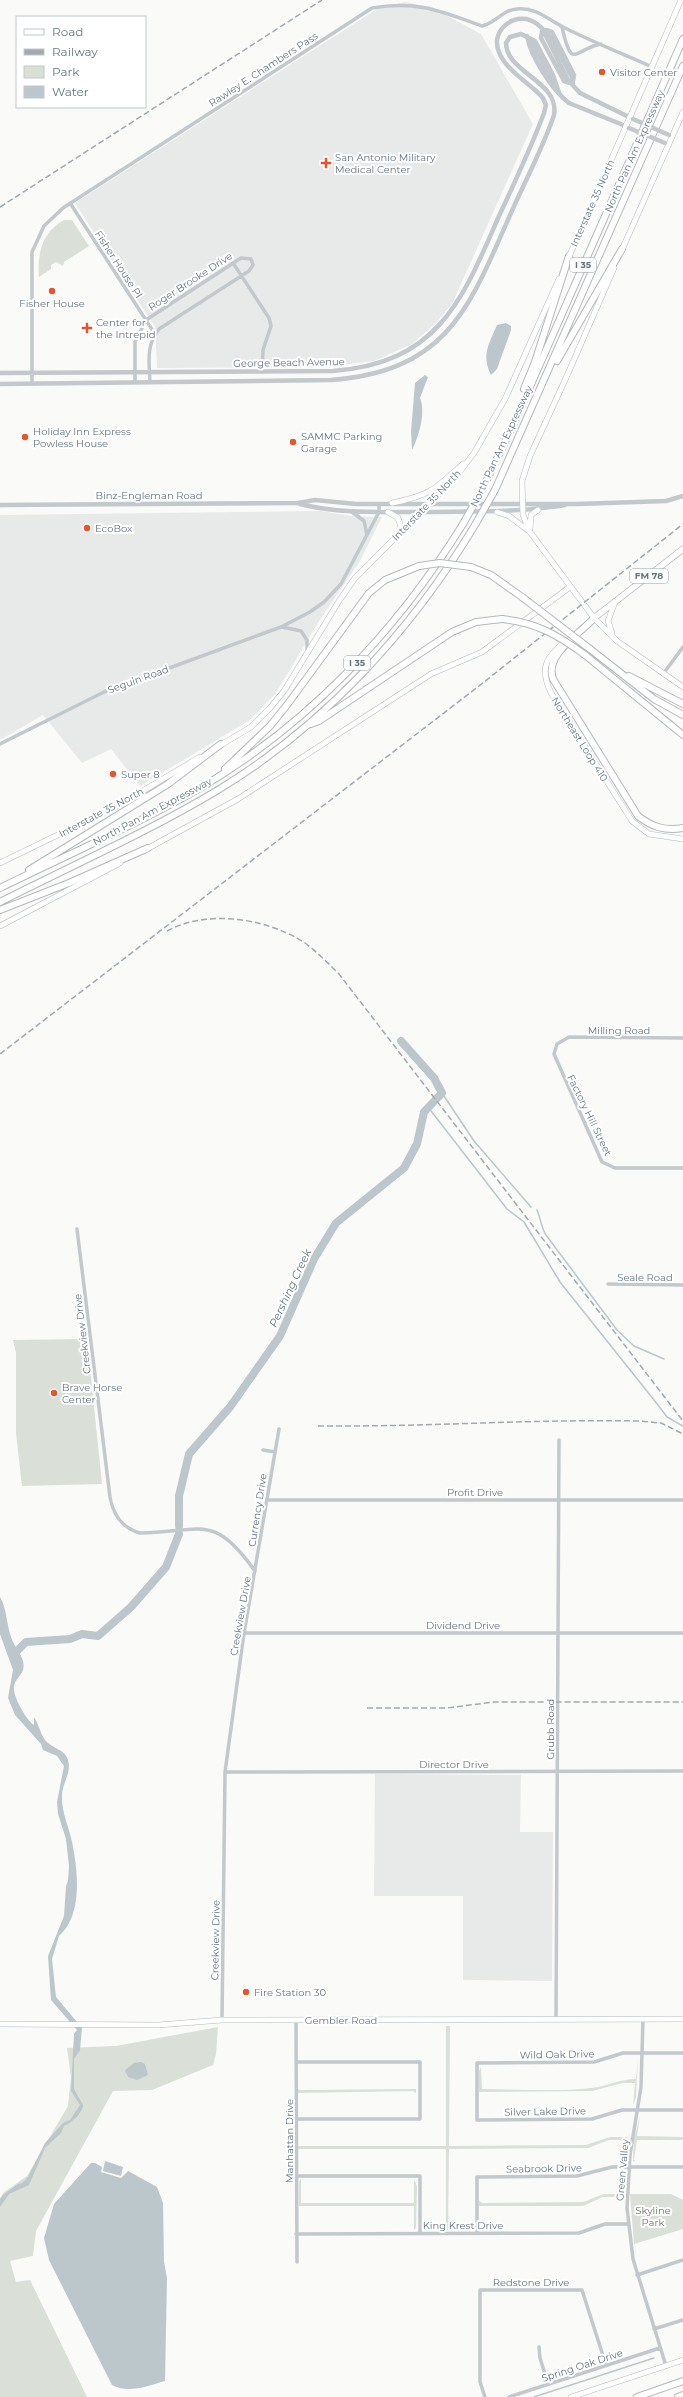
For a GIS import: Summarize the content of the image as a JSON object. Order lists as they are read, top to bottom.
{
  "streets": {
    "highway": ["North Pan Am Expressway", "I 35"],
    "main road": [
      "Interstate 35 North",
      "FM 78",
      "Northeast Loop 410",
      "Gembler Road"
    ],
    "street": [
      "Rawley E. Chambers Pass",
      "Fisher House Pl",
      "Roger Brooke Drive",
      "George Beach Avenue",
      "Binz-Engleman Road",
      "Seguin Road",
      "Milling Road",
      "Factory Hill Street",
      "Seale Road",
      "Creekview Drive",
      "Profit Drive",
      "Currency Drive",
      "Dividend Drive",
      "Grubb Road",
      "Director Drive",
      "Wild Oak Drive",
      "Silver Lake Drive",
      "Manhattan Drive",
      "Seabrook Drive",
      "Green Valley",
      "King Krest Drive",
      "Redstone Drive",
      "Spring Oak Drive"
    ]
  },
  "crossings": [
    ["Rawley E. Chambers Pass", "Fisher House Pl"],
    ["Rawley E. Chambers Pass", "George Beach Avenue"],
    ["Interstate 35 North", "George Beach Avenue"],
    ["Interstate 35 North", "Binz-Engleman Road"],
    ["Fisher House Pl", "Roger Brooke Drive"],
    ["Roger Brooke Drive", "George Beach Avenue"],
    ["Binz-Engleman Road", "Seguin Road"],
    ["FM 78", "Northeast Loop 410"],
    ["Milling Road", "Factory Hill Street"],
    ["Creekview Drive", "Currency Drive"],
    ["Creekview Drive", "Dividend Drive"],
    ["Creekview Drive", "Director Drive"],
    ["Creekview Drive", "Gembler Road"],
    ["Profit Drive", "Currency Drive"],
    ["Profit Drive", "Grubb Road"],
    ["Dividend Drive", "Grubb Road"],
    ["Grubb Road", "Director Drive"],
    ["Grubb Road", "Gembler Road"],
    ["Gembler Road", "Manhattan Drive"],
    ["Gembler Road", "Green Valley"],
    ["Wild Oak Drive", "Silver Lake Drive"],
    ["Wild Oak Drive", "Green Valley"],
    ["Silver Lake Drive", "Green Valley"],
    ["Manhattan Drive", "King Krest Drive"],
    ["Seabrook Drive", "Green Valley"],
    ["Seabrook Drive", "King Krest Drive"],
    ["Green Valley", "King Krest Drive"],
    ["Green Valley", "Spring Oak Drive"],
    ["Redstone Drive", "Spring Oak Drive"]
  ],
  "water": ["Pershing Creek"],
  "parks": ["Skyline Park"],
  "places": {
    "other": [
      "Visitor Center",
      "Fisher House",
      "Holiday Inn Express Powless House",
      "SAMMC Parking Garage",
      "EcoBox",
      "Super 8",
      "Brave Horse Center",
      "Fire Station 30"
    ],
    "health": ["San Antonio Military Medical Center", "Center for the Intrepid"]
  },
  "legend": [
    "Road",
    "Railway",
    "Park",
    "Water"
  ]
}
